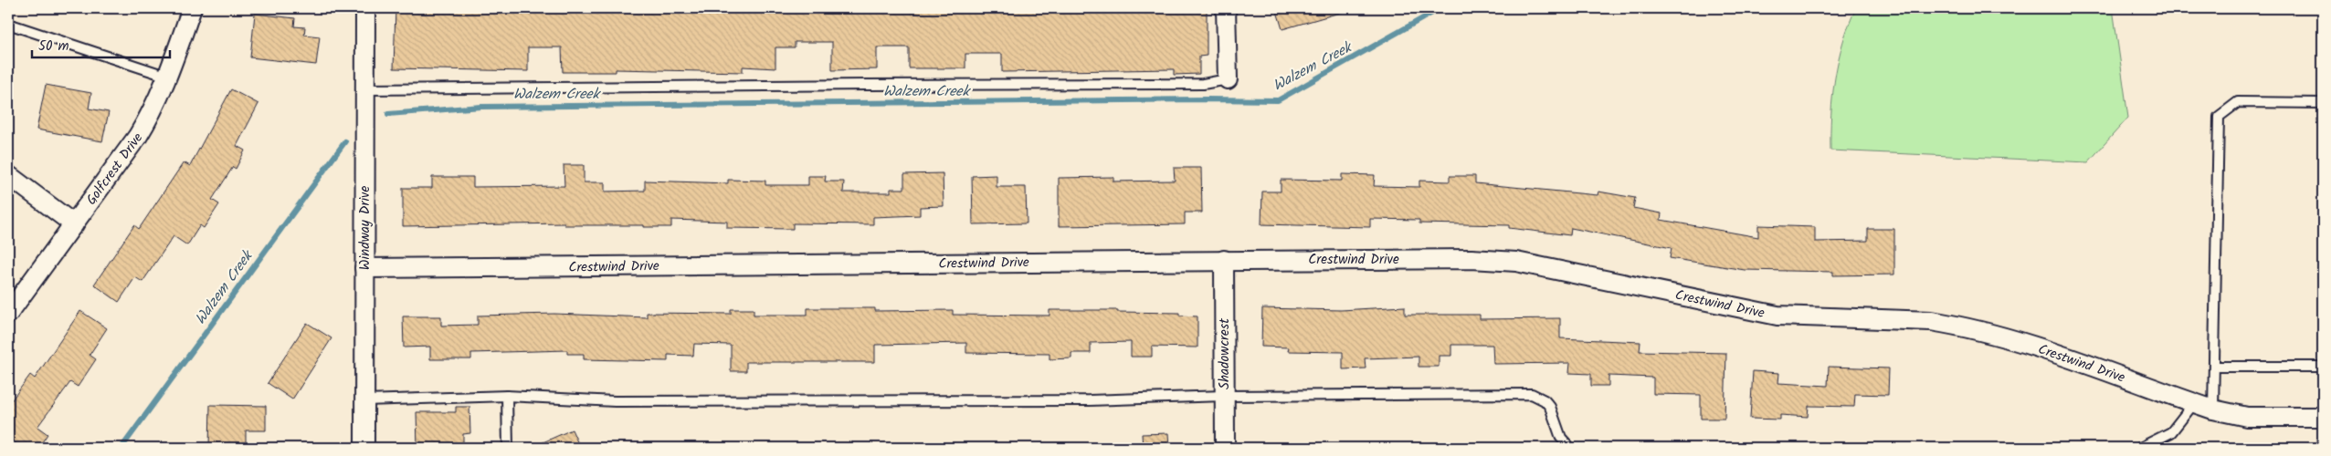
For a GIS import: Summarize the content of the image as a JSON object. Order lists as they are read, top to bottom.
{
  "streets": {
    "street": [
      "Golfcrest Drive",
      "Windway Drive",
      "Crestwind Drive",
      "Shadowcrest"
    ]
  },
  "crossings": [
    ["Windway Drive", "Crestwind Drive"],
    ["Crestwind Drive", "Shadowcrest"]
  ],
  "water": ["Walzem Creek"],
  "scale_bar": "50 m"
}
